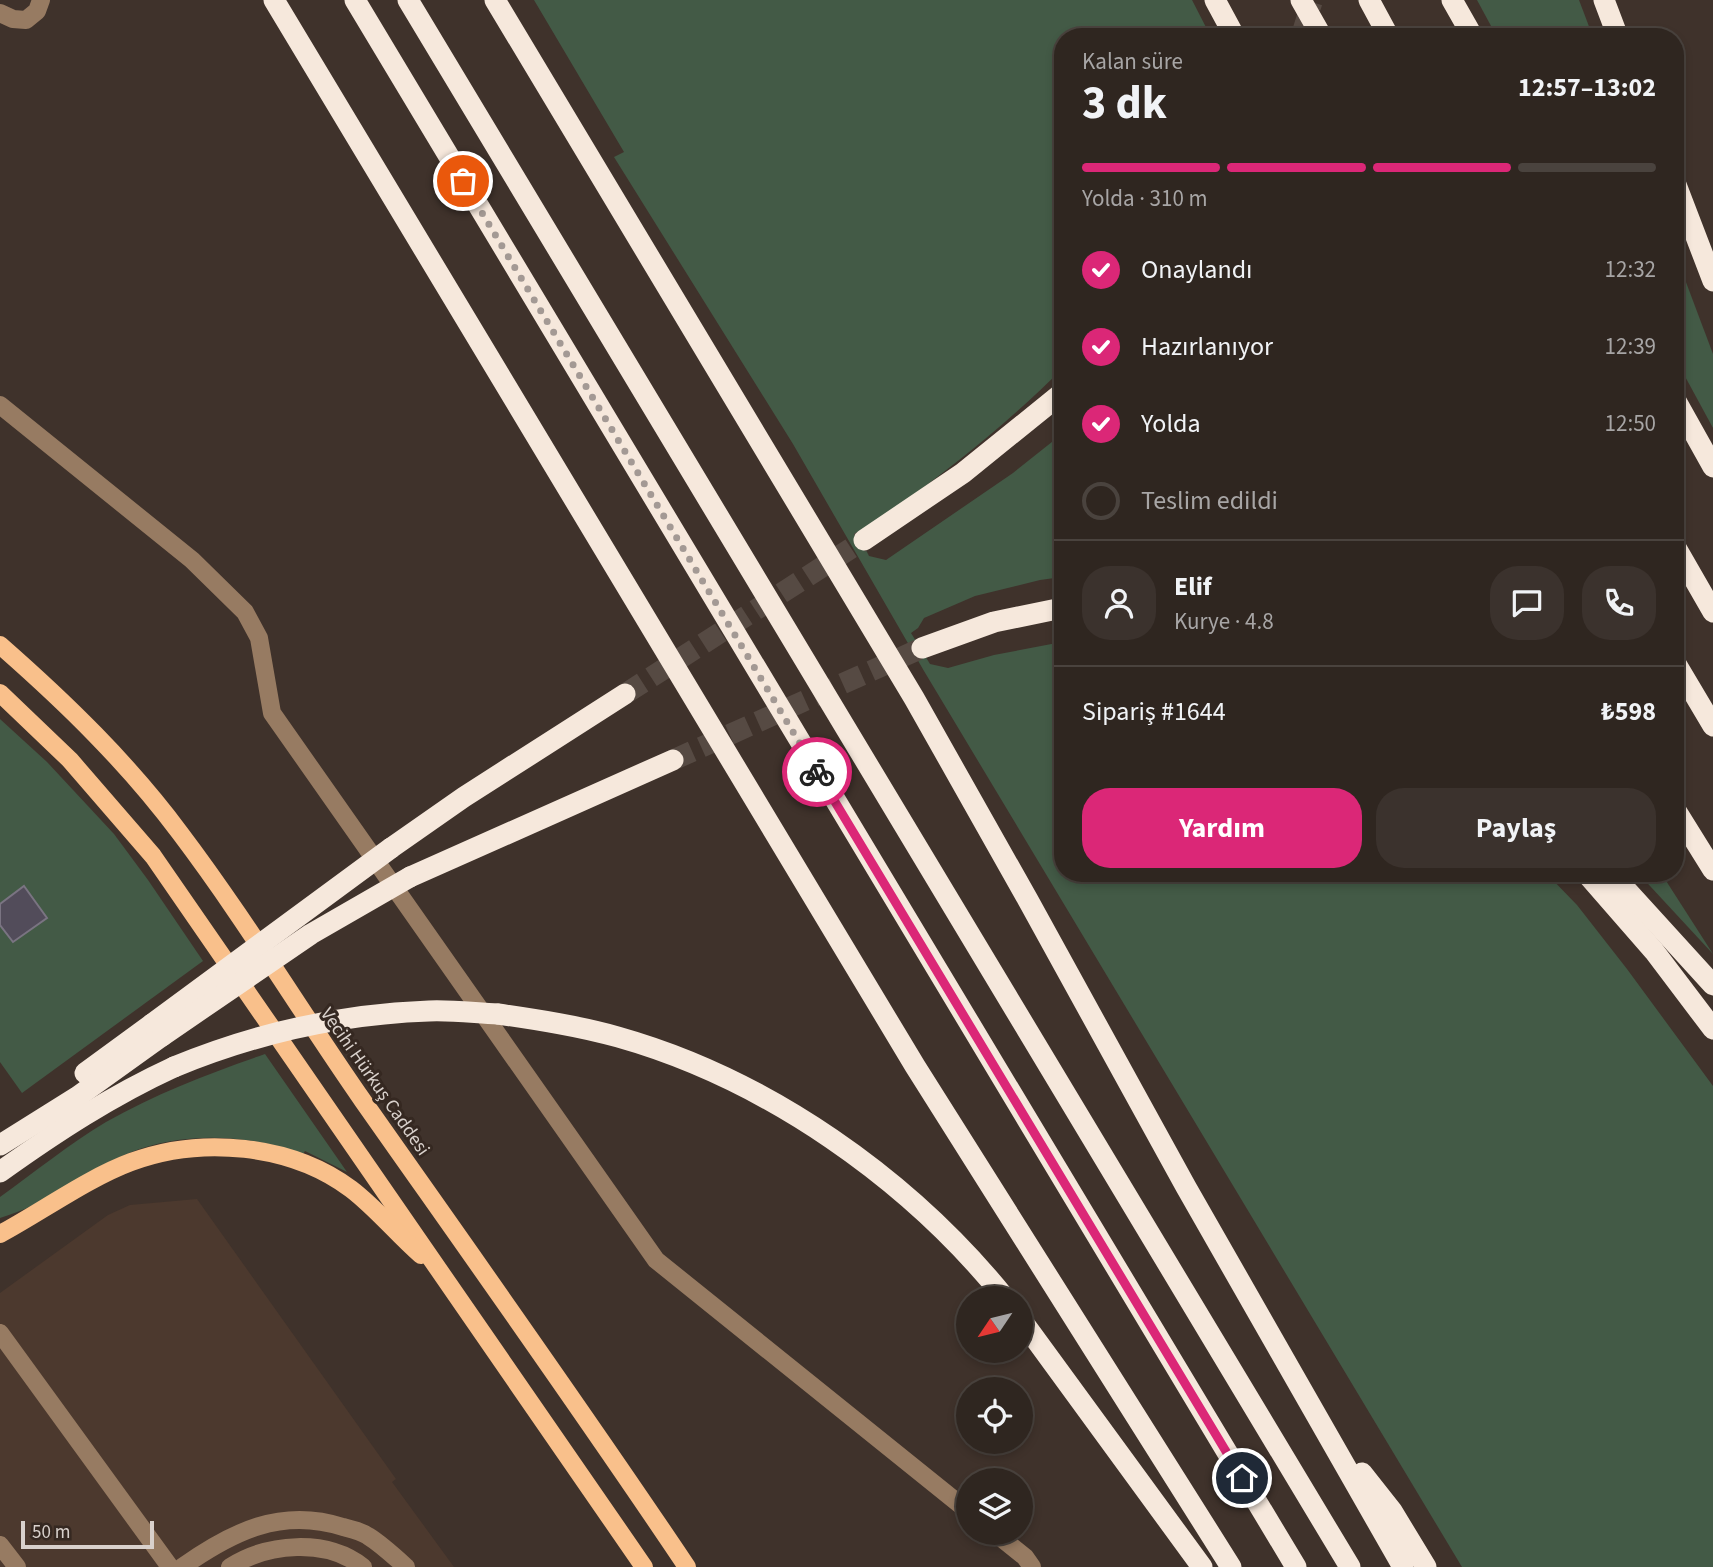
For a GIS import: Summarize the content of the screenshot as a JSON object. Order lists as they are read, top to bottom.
{
  "streets": {
    "main road": ["Vecihi Hürkuş Caddesi"]
  },
  "scale_bar": "50 m",
  "north": "bottom left",
  "page": {
    "heading": ["3 dk", "Kalan süre", "12:57–13:02"],
    "panel": [
      "Elif",
      "Kurye · 4.8",
      "Sipariş #1644",
      "₺598"
    ],
    "bar": "Yolda · 310 m",
    "list": [
      ["Onaylandı", "12:32"],
      ["Hazırlanıyor", "12:39"],
      ["Yolda", "12:50"],
      "Teslim edildi"
    ],
    "buttons": ["Yardım", "Paylaş"],
    "scale": "50 m"
  }
}
